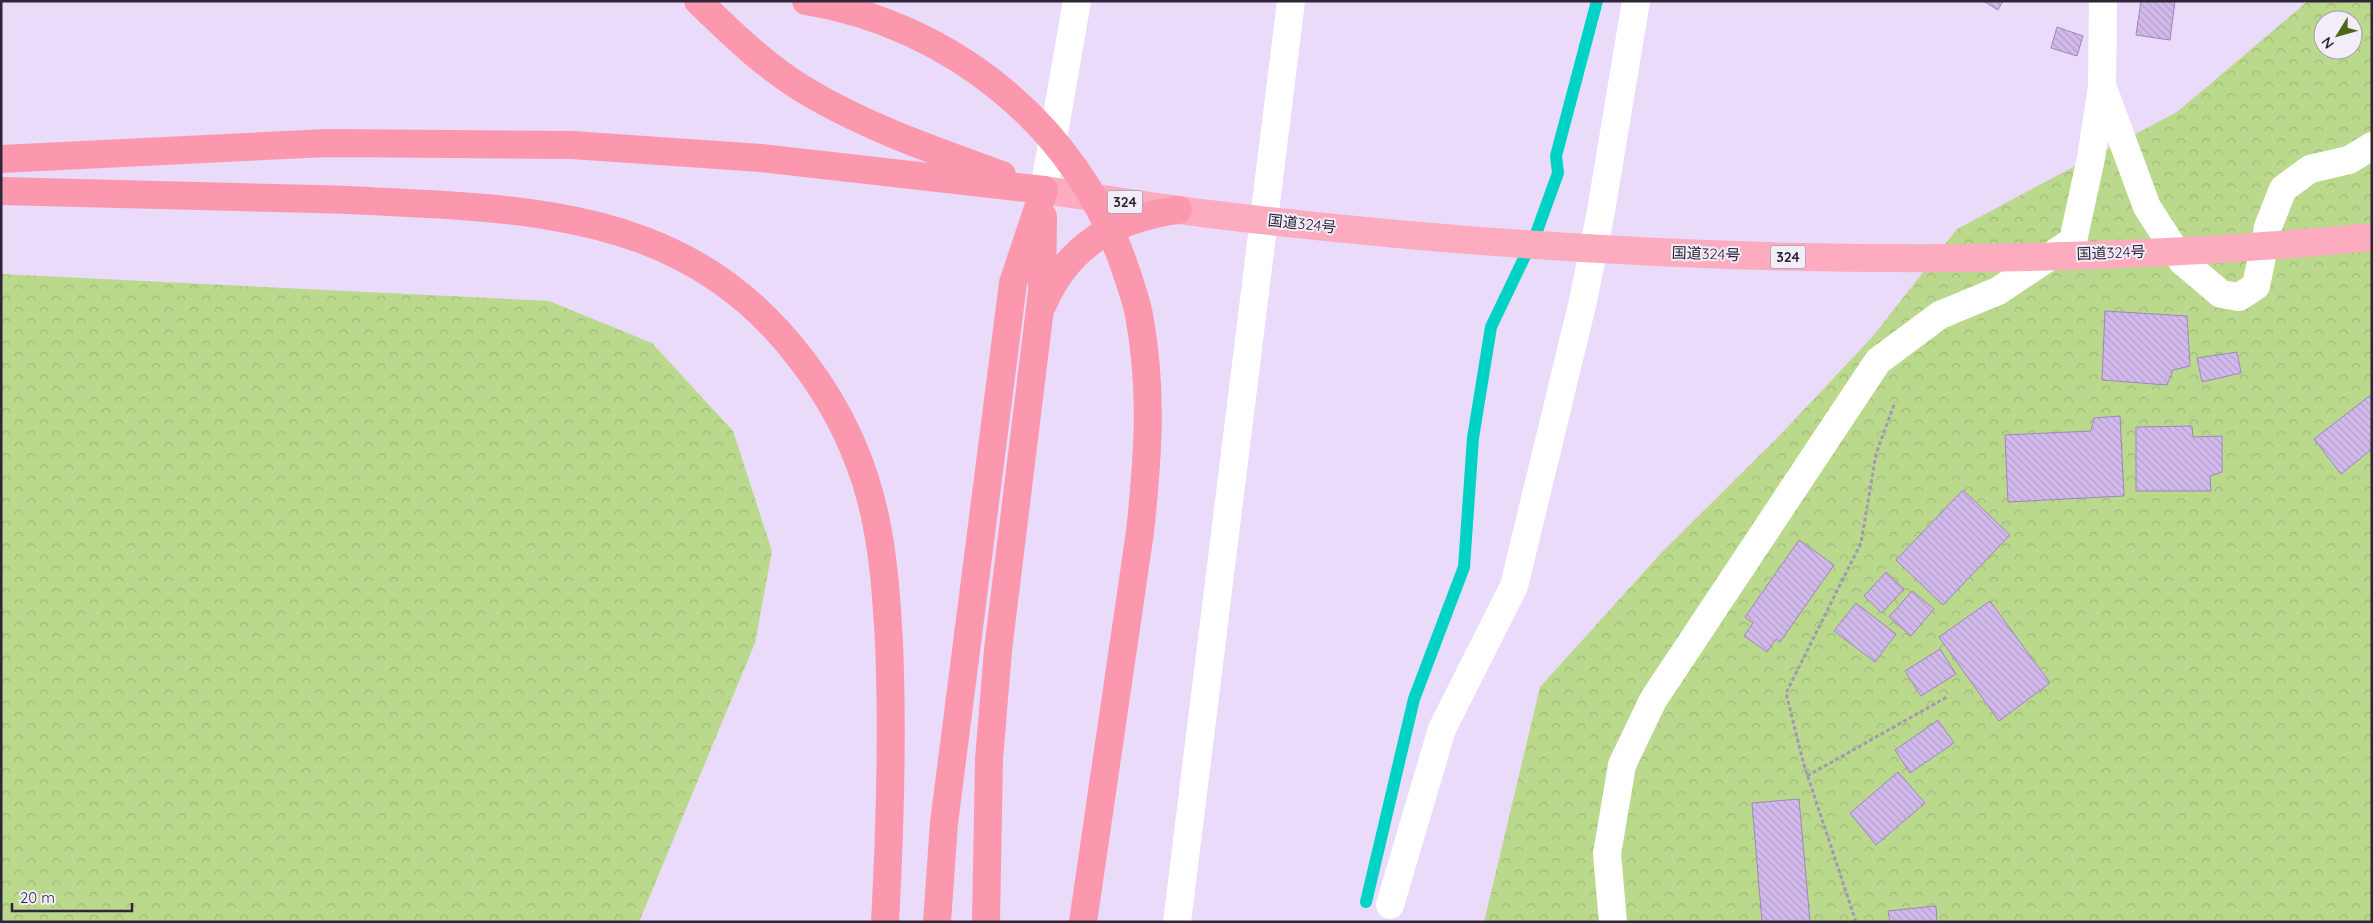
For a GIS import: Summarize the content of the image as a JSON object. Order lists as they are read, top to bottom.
{
  "streets": {
    "highway": ["324", "国道324号"]
  },
  "scale_bar": "20 m",
  "north": "bottom left"
}
